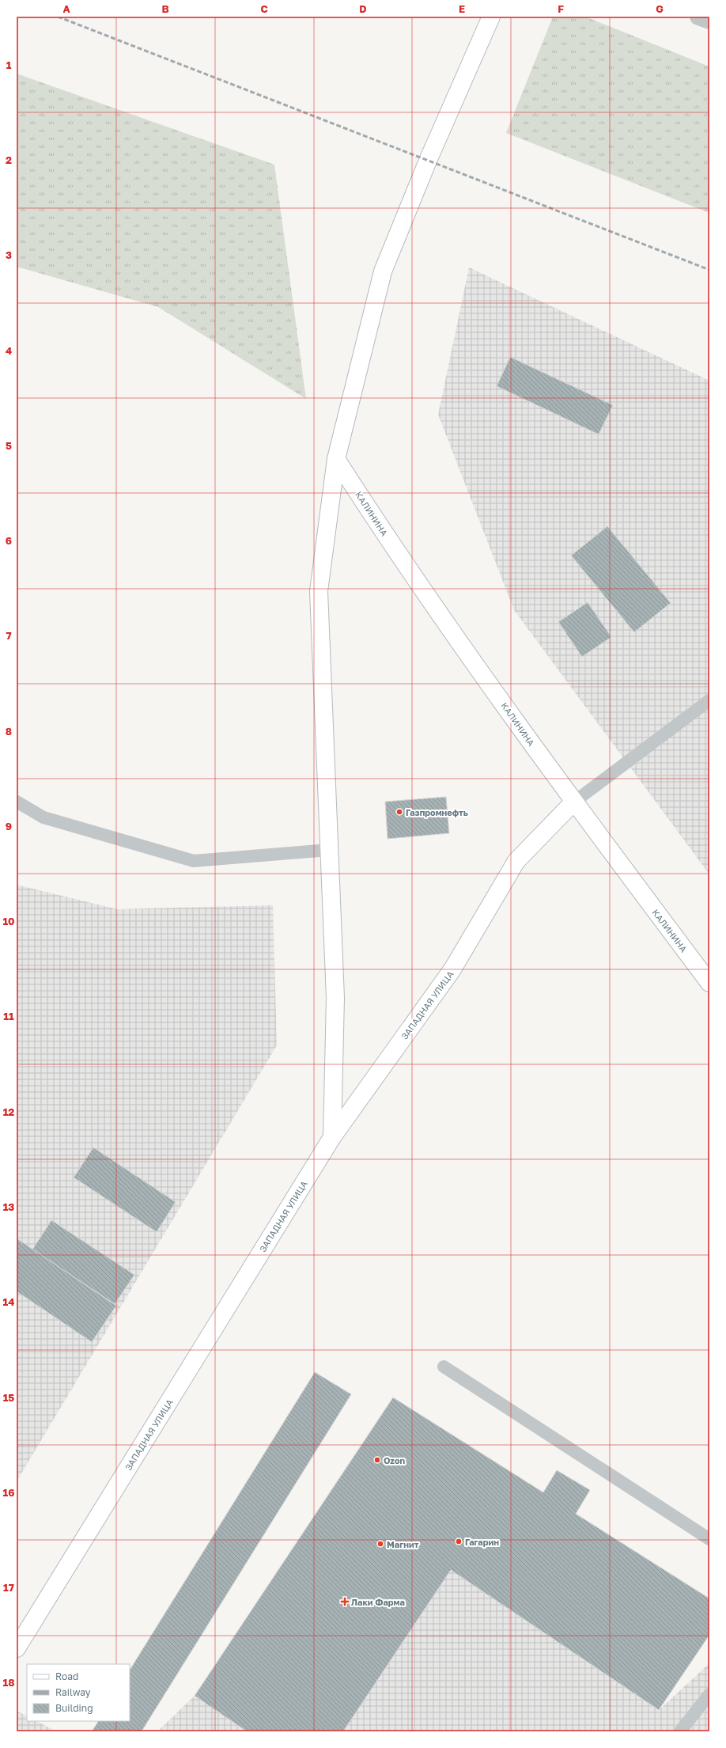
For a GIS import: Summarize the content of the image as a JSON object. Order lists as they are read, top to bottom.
{
  "streets": {
    "main road": ["КАЛИНИНА", "ЗАПАДНАЯ УЛИЦА"]
  },
  "crossings": [
    ["КАЛИНИНА", "ЗАПАДНАЯ УЛИЦА"]
  ],
  "places": {
    "other": [
      "Газпромнефть",
      "Ozon",
      "Гагарин",
      "Магнит"
    ],
    "health": ["Лаки Фарма"]
  },
  "legend": ["Road", "Railway", "Building"],
  "grid": {
    "columns": [
      "A",
      "B",
      "C",
      "D",
      "E",
      "F",
      "G"
    ],
    "rows": [
      "1",
      "2",
      "3",
      "4",
      "5",
      "6",
      "7",
      "8",
      "9",
      "10",
      "11",
      "12",
      "13",
      "14",
      "15",
      "16",
      "17",
      "18"
    ]
  }
}
